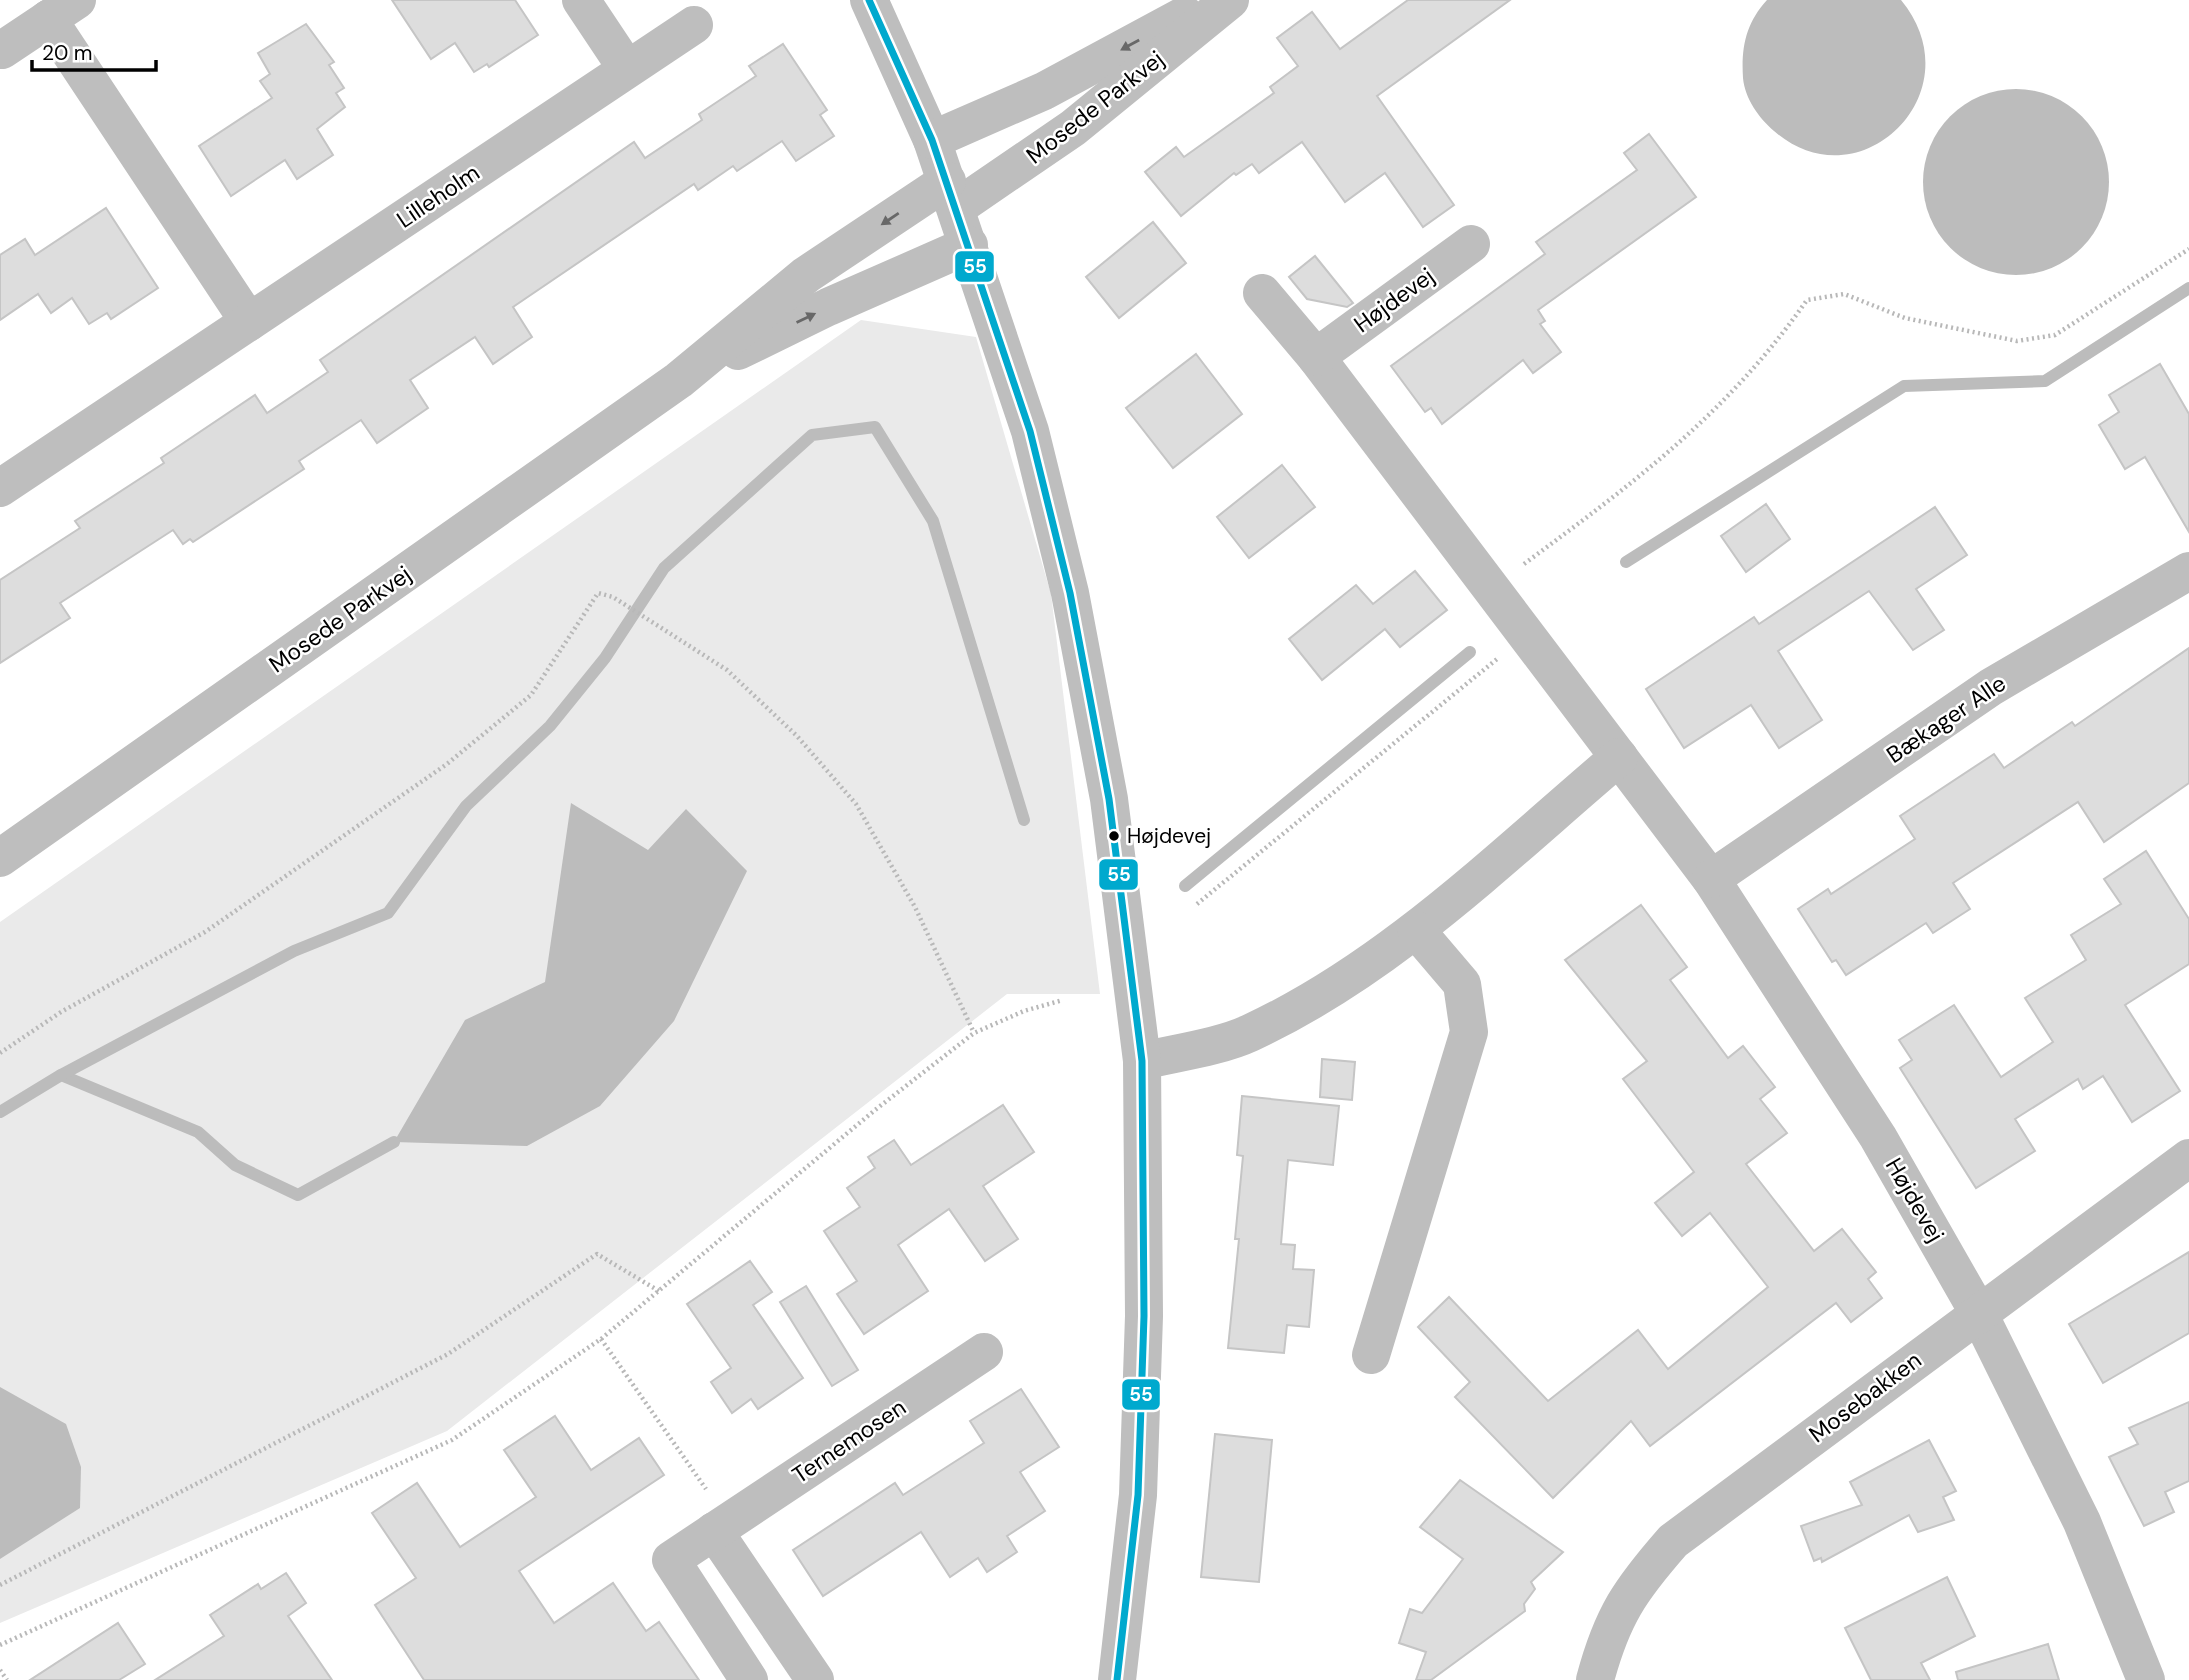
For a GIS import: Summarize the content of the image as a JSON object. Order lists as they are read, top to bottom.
{
  "streets": {
    "street": [
      "Mosede Parkvej",
      "Lilleholm",
      "Højdevej",
      "Bækager Alle",
      "Mosebakken",
      "Ternemosen"
    ]
  },
  "crossings": [
    ["Højdevej", "Bækager Alle"],
    ["Højdevej", "Mosebakken"]
  ],
  "places": ["Højdevej"],
  "lines": ["transit line 55"],
  "scale_bar": "20 m"
}
